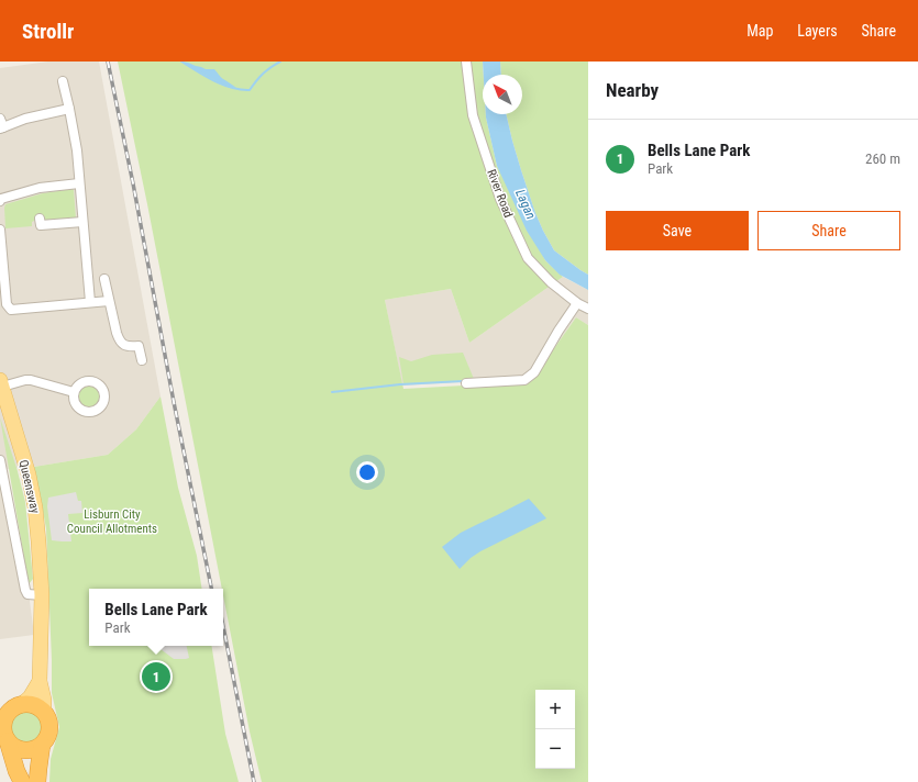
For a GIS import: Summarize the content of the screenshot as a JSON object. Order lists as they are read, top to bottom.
{
  "streets": {
    "main road": ["Queensway"],
    "street": ["River Road"]
  },
  "water": ["Lagan"],
  "parks": ["Lisburn City Council Allotments"],
  "north": "top left",
  "page": {
    "header": "Strollr",
    "nav": ["Map", "Layers", "Share"],
    "heading": "Nearby",
    "list": [
      {
        "mark": "1",
        "name": "Bells Lane Park",
        "note": "Park",
        "value": "260 m"
      }
    ],
    "buttons": ["Save", "Share"],
    "popup": ["Bells Lane Park", "Park"],
    "pins": "1",
    "map_buttons": ["+", "−"]
  }
}
